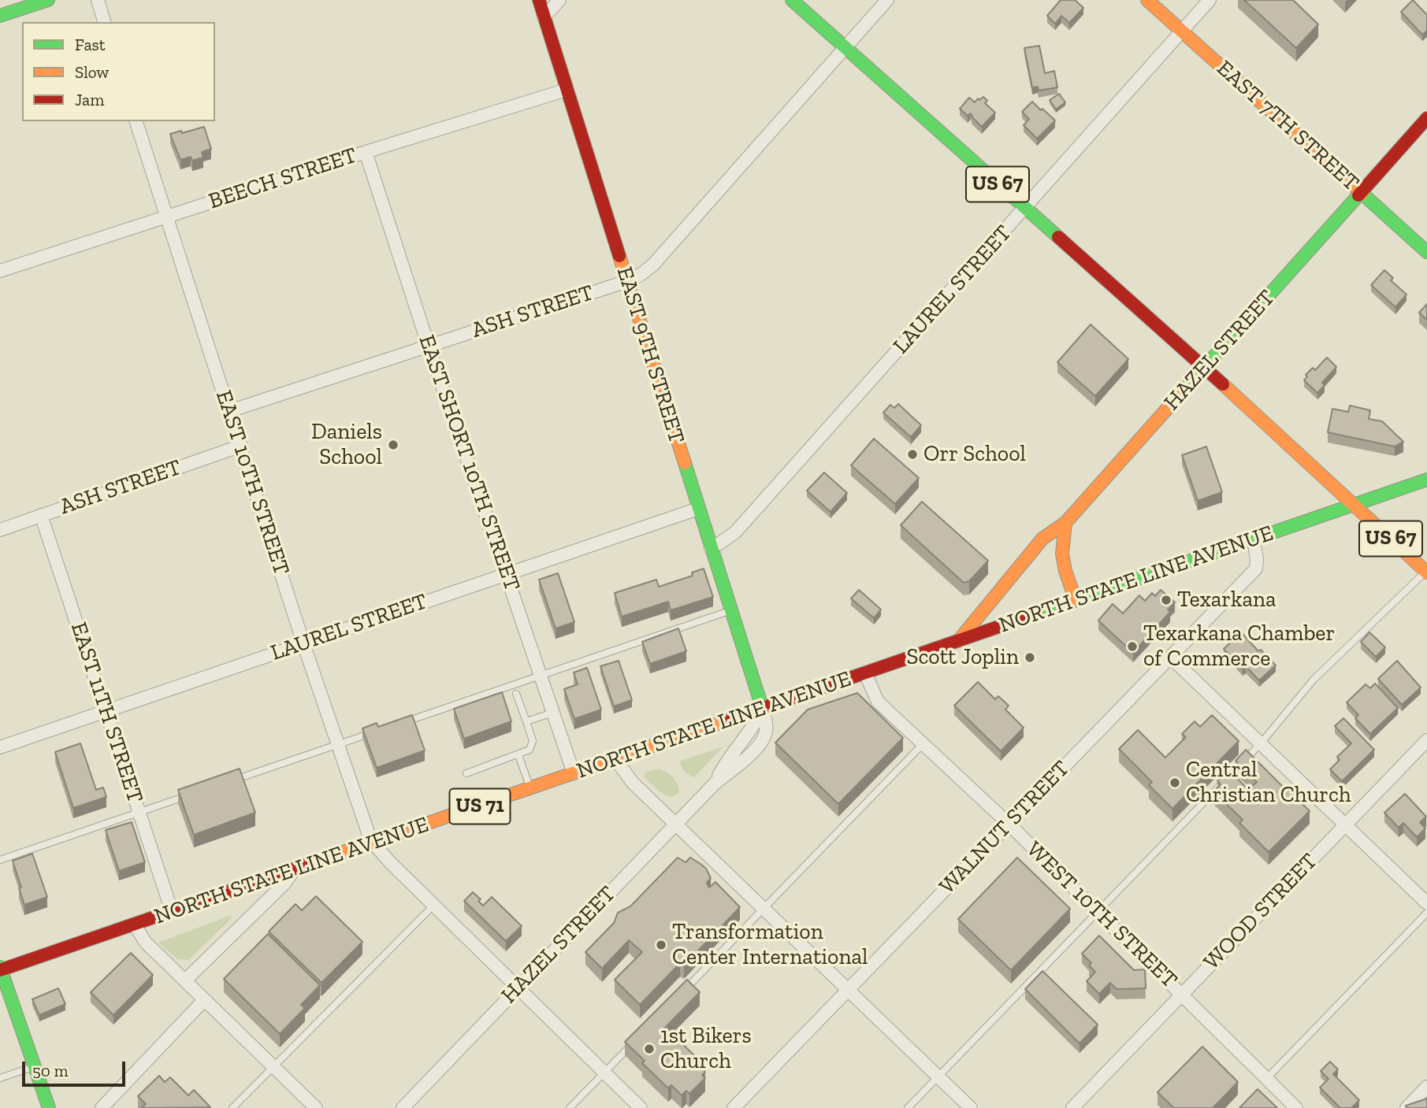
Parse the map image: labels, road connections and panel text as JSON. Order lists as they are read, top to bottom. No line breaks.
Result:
{"streets":{"main road":["EAST 7TH STREET","US 67","HAZEL STREET","EAST 9TH STREET","NORTH STATE LINE AVENUE","US 71"],"street":["BEECH STREET","LAUREL STREET","ASH STREET","EAST SHORT 10TH STREET","EAST 10TH STREET","EAST 11TH STREET","WALNUT STREET","WOOD STREET","WEST 10TH STREET"]},"crossings":[["EAST 7TH STREET","LAUREL STREET"],["EAST 7TH STREET","HAZEL STREET"],["BEECH STREET","EAST 9TH STREET"],["BEECH STREET","EAST SHORT 10TH STREET"],["BEECH STREET","EAST 10TH STREET"],["US 67","LAUREL STREET"],["US 67","ASH STREET"],["US 67","HAZEL STREET"],["US 67","NORTH STATE LINE AVENUE"],["LAUREL STREET","EAST 9TH STREET"],["LAUREL STREET","EAST SHORT 10TH STREET"],["LAUREL STREET","EAST 10TH STREET"],["LAUREL STREET","EAST 11TH STREET"],["ASH STREET","EAST 9TH STREET"],["ASH STREET","EAST SHORT 10TH STREET"],["ASH STREET","EAST 10TH STREET"],["ASH STREET","EAST 11TH STREET"],["HAZEL STREET","EAST 9TH STREET"],["HAZEL STREET","EAST 10TH STREET"],["HAZEL STREET","NORTH STATE LINE AVENUE"],["EAST 9TH STREET","NORTH STATE LINE AVENUE"],["EAST SHORT 10TH STREET","NORTH STATE LINE AVENUE"],["EAST 10TH STREET","NORTH STATE LINE AVENUE"],["NORTH STATE LINE AVENUE","EAST 11TH STREET"],["NORTH STATE LINE AVENUE","WALNUT STREET"],["NORTH STATE LINE AVENUE","WEST 10TH STREET"],["WALNUT STREET","WEST 10TH STREET"],["WOOD STREET","WEST 10TH STREET"]],"places":["Daniels School","Orr School","Texarkana","Texarkana Chamber of Commerce","Scott Joplin","Central Christian Church","Transformation Center International","1st Bikers Church"],"legend":["Fast","Slow","Jam"],"scale_bar":"50 m"}
